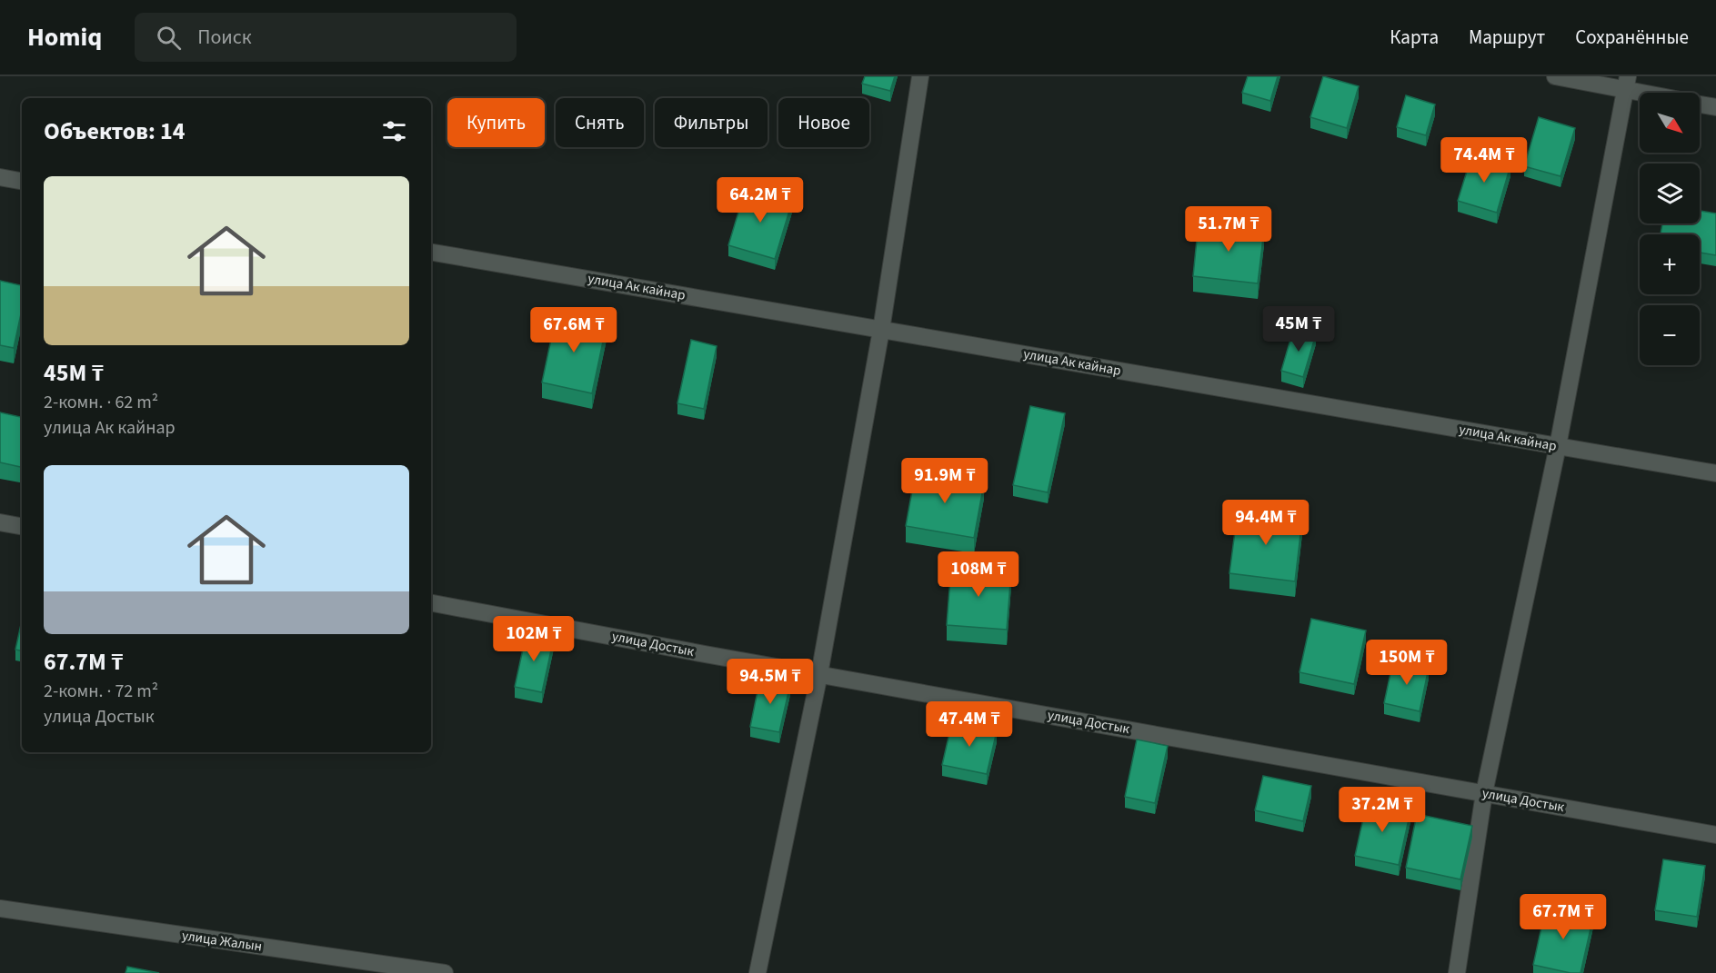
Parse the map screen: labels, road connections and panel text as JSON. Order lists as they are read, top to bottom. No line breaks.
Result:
{"streets":{"street":["улица Ак кайнар","улица Достык","улица Жалын"]},"north":"bottom right","page":{"header":"Homiq","search":"Поиск","nav":["Карта","Маршрут","Сохранённые"],"map_buttons":["+","−"],"chip":["Купить","Снять","Фильтры","Новое"],"heading":"Объектов: 14","price":["74.4M ₸","64.2M ₸","51.7M ₸","45M ₸","67.6M ₸","91.9M ₸","94.4M ₸","108M ₸","102M ₸","150M ₸","94.5M ₸","47.4M ₸","37.2M ₸","67.7M ₸"],"list":[{"name":"45M ₸","note":"2-комн. · 62 m² · улица Ак кайнар"},{"name":"67.7M ₸","note":"2-комн. · 72 m² · улица Достык"}]}}
